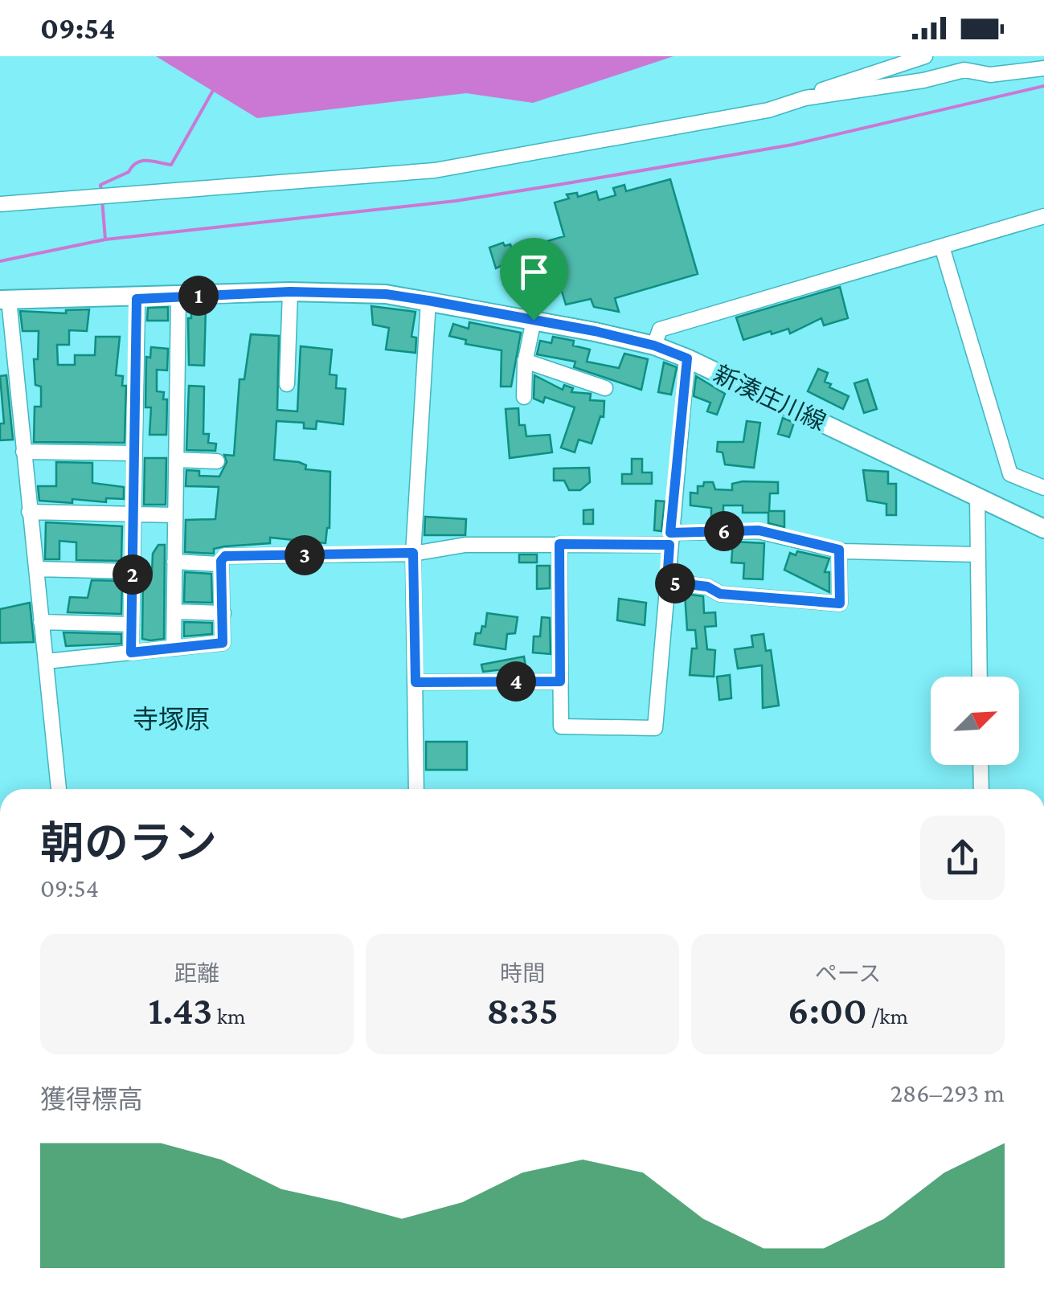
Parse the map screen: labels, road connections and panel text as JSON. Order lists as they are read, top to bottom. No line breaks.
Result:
{"streets":{"main road":["新湊庄川線"]},"districts":["寺塚原"],"north":"top right","page":{"status":"09:54","pins":["1","6","3","2","5","4"],"heading":["朝のラン","09:54"],"stats":[["距離","1.43 km"],["時間","8:35"],["ペース","6:00 /km"]],"chart":["獲得標高","286–293 m"]}}
